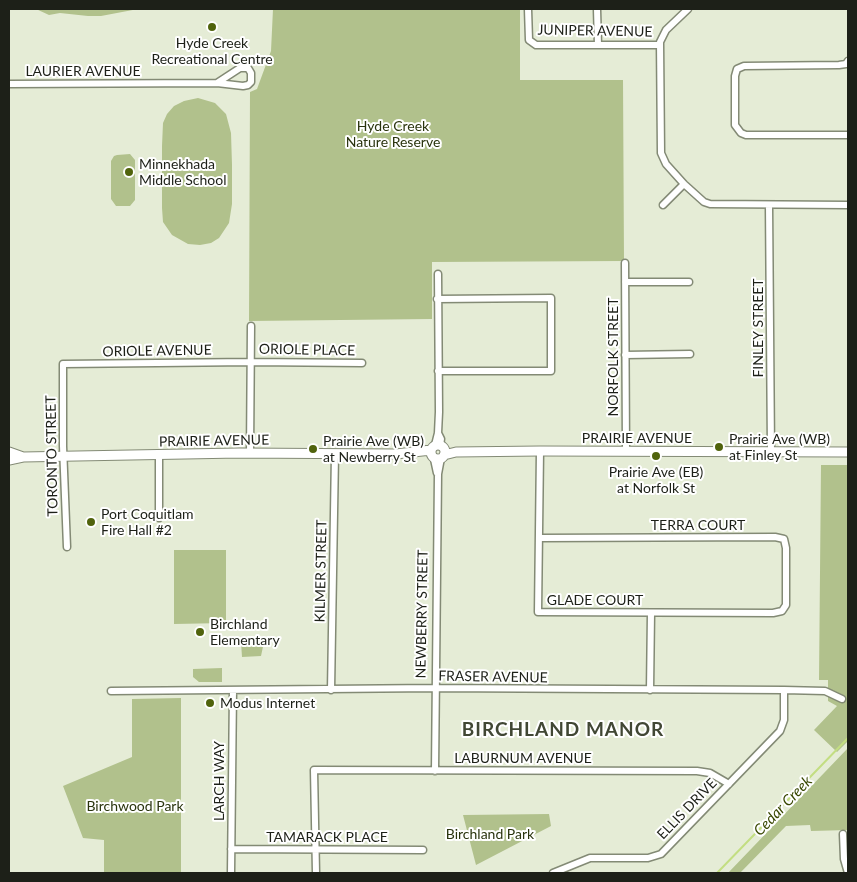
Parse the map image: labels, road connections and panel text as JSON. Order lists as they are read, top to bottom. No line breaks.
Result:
{"streets":{"main road":["PRAIRIE AVENUE"],"street":["JUNIPER AVENUE","LAURIER AVENUE","FINLEY STREET","ORIOLE PLACE","ORIOLE AVENUE","NORFOLK STREET","TORONTO STREET","TERRA COURT","KILMER STREET","GLADE COURT","NEWBERRY STREET","FRASER AVENUE","LABURNUM AVENUE","LARCH WAY","ELLIS DRIVE","TAMARACK PLACE"]},"crossings":[["FINLEY STREET","PRAIRIE AVENUE"],["ORIOLE PLACE","ORIOLE AVENUE"],["ORIOLE AVENUE","TORONTO STREET"],["NORFOLK STREET","PRAIRIE AVENUE"],["PRAIRIE AVENUE","TORONTO STREET"],["PRAIRIE AVENUE","KILMER STREET"],["PRAIRIE AVENUE","GLADE COURT"],["PRAIRIE AVENUE","NEWBERRY STREET"],["TERRA COURT","GLADE COURT"],["KILMER STREET","FRASER AVENUE"],["NEWBERRY STREET","FRASER AVENUE"],["NEWBERRY STREET","LABURNUM AVENUE"],["FRASER AVENUE","LARCH WAY"],["FRASER AVENUE","ELLIS DRIVE"],["LABURNUM AVENUE","ELLIS DRIVE"],["LABURNUM AVENUE","TAMARACK PLACE"],["LARCH WAY","TAMARACK PLACE"]],"districts":["BIRCHLAND MANOR"],"water":["Cedar Creek"],"parks":["Hyde Creek Nature Reserve","Birchwood Park","Birchland Park"],"places":["Hyde Creek Recreational Centre","Minnekhada Middle School","Prairie Ave (WB) at Finley St","Prairie Ave (WB) at Newberry St","Prairie Ave (EB) at Norfolk St","Port Coquitlam Fire Hall #2","Birchland Elementary","Modus Internet"]}
